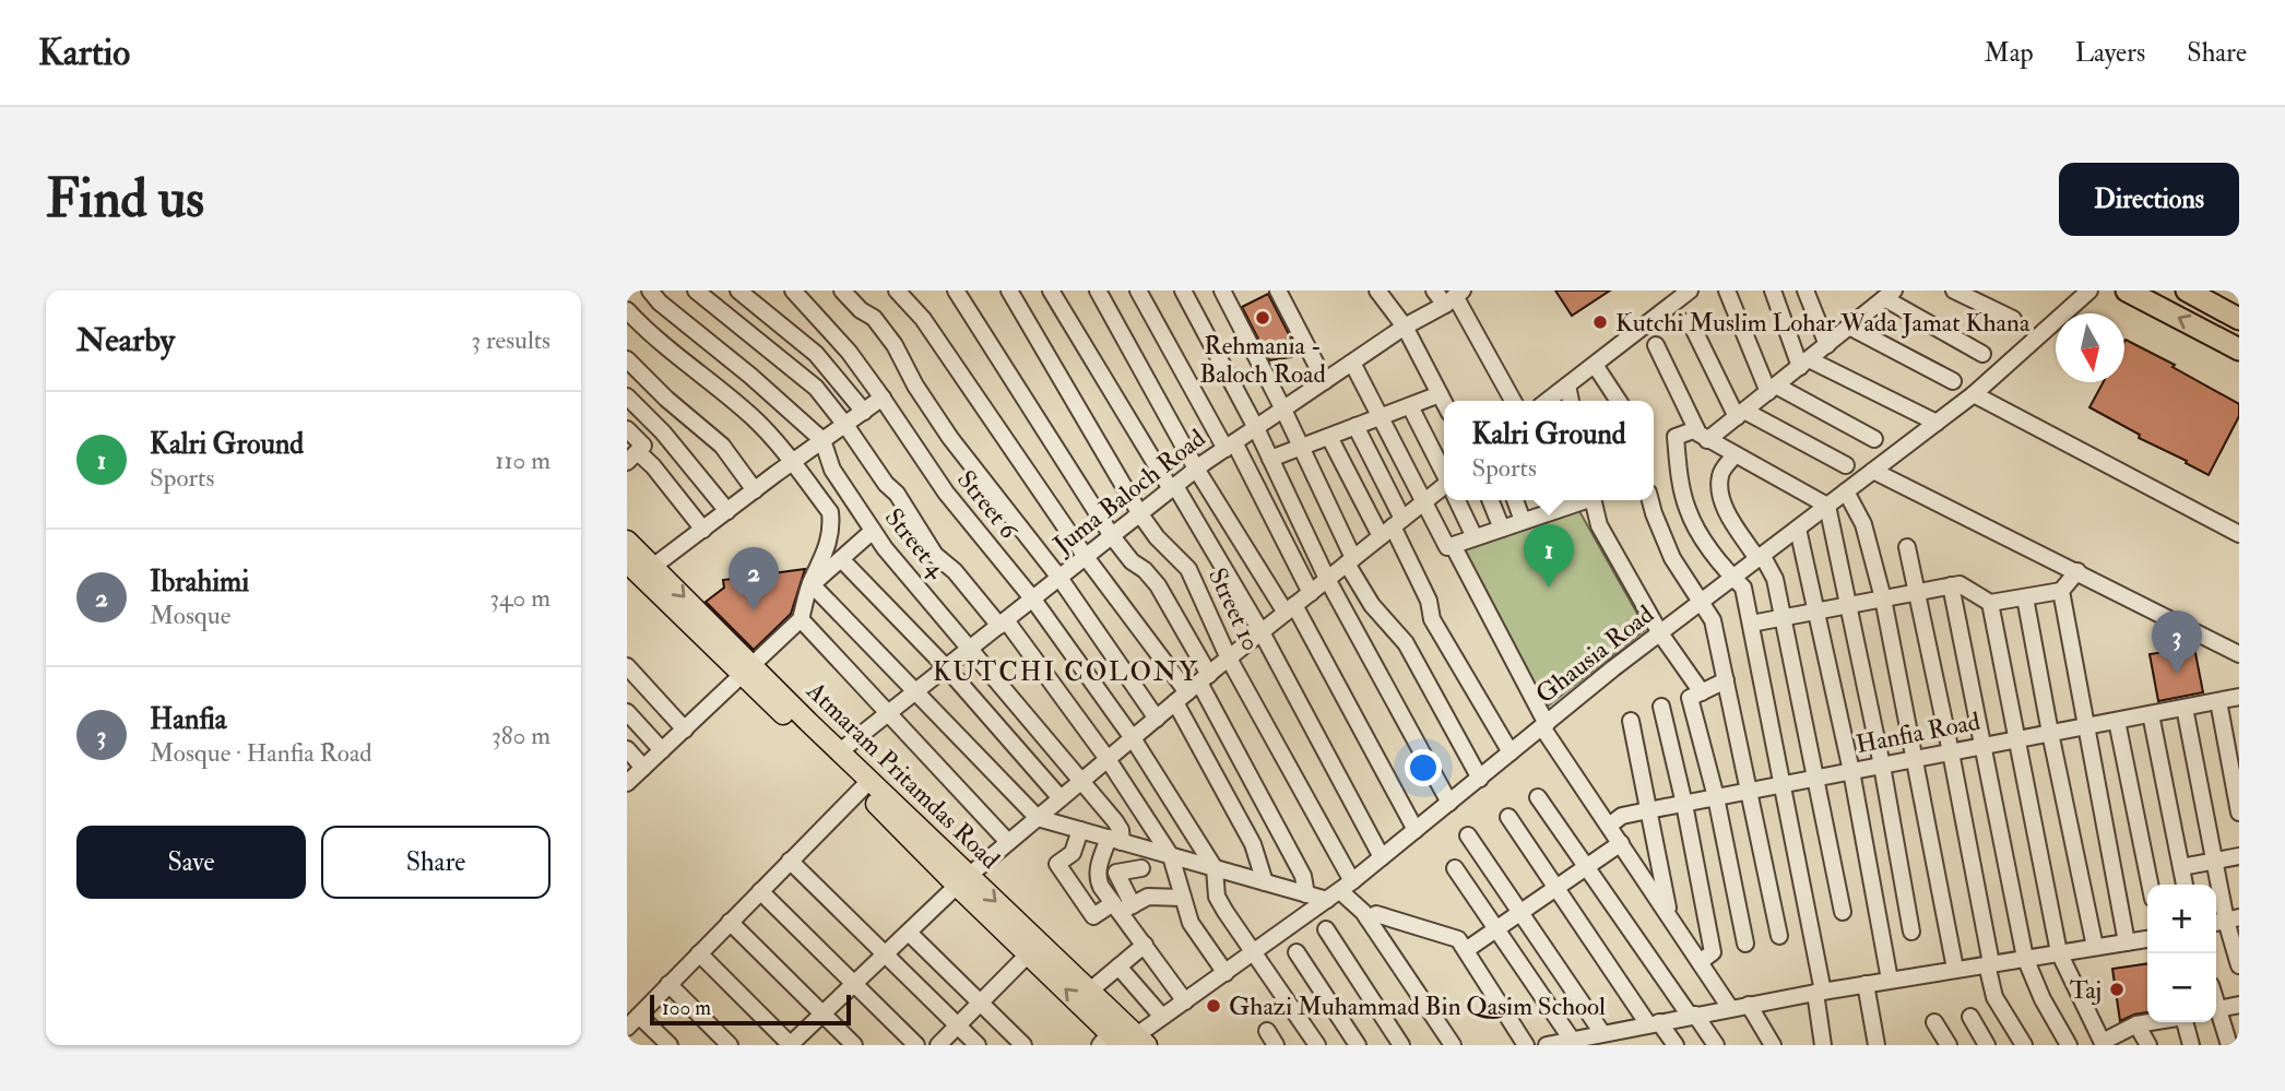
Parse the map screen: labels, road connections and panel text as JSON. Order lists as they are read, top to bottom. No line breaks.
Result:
{"streets":{"main road":["Atmaram Pritamdas Road"],"street":["Juma Baloch Road","Street 6","Street 4","Street 10","Ghausia Road","Hanfia Road"]},"crossings":[["Juma Baloch Road","Street 6"],["Juma Baloch Road","Street 4"],["Juma Baloch Road","Street 10"],["Juma Baloch Road","Atmaram Pritamdas Road"],["Street 10","Ghausia Road"],["Ghausia Road","Atmaram Pritamdas Road"]],"districts":["KUTCHI COLONY"],"places":["Rehmania - Baloch Road","Kutchi Muslim Lohar Wada Jamat Khana","Taj","Ghazi Muhammad Bin Qasim School"],"scale_bar":"100 m","north":"bottom","page":{"header":"Kartio","nav":["Map","Layers","Share"],"buttons":["Directions",["Save","Share"]],"title":"Find us","heading":["Nearby","3 results"],"list":[{"mark":"1","name":"Kalri Ground","note":"Sports","value":"110 m"},{"mark":"2","name":"Ibrahimi","note":"Mosque","value":"340 m"},{"mark":"3","name":"Hanfia","note":"Mosque · Hanfia Road","value":"380 m"}],"popup":["Kalri Ground","Sports"],"pins":["1","2","3"],"map_buttons":["+","−"],"scale":"100 m"}}
